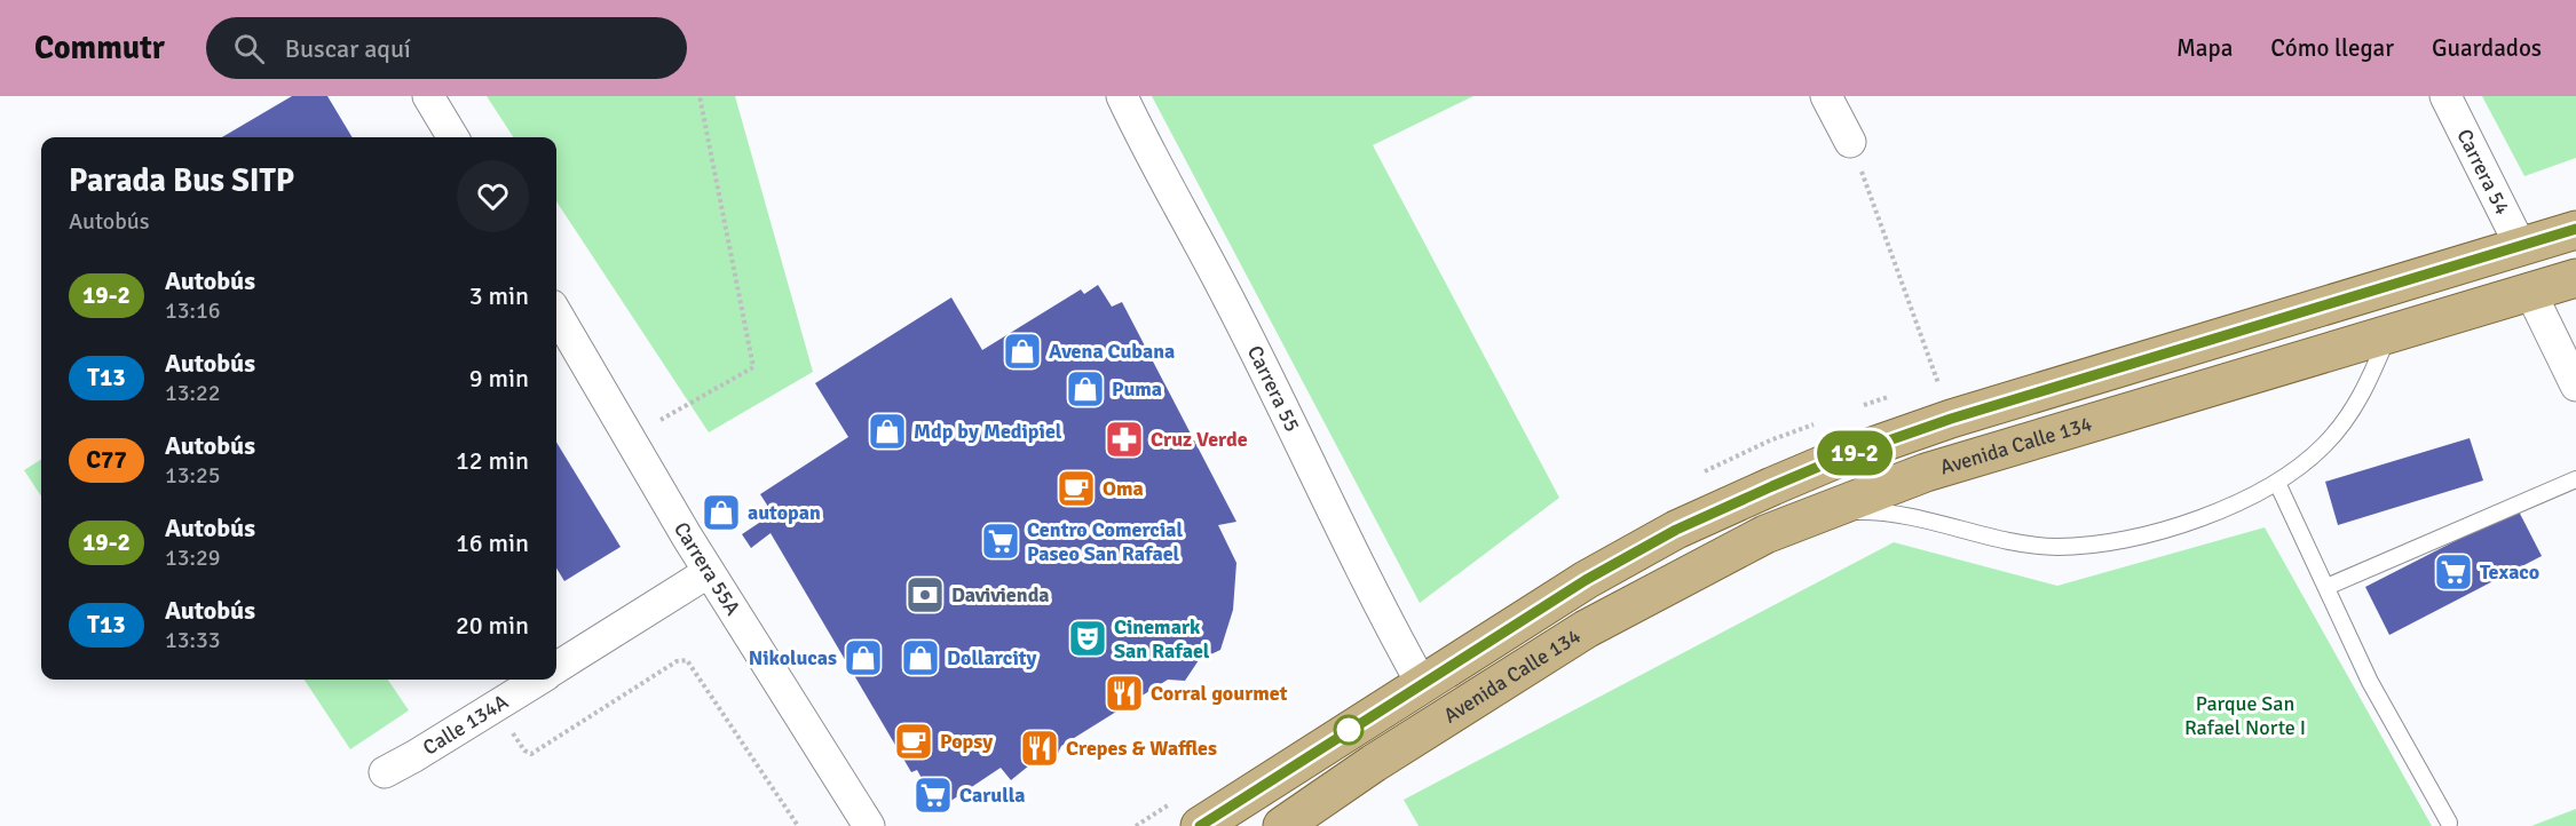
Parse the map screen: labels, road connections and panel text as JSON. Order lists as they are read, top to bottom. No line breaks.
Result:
{"streets":{"main road":["Avenida Calle 134"],"street":["Carrera 54","Carrera 55","Carrera 55A","Calle 134A"]},"crossings":[["Carrera 54","Avenida Calle 134"],["Carrera 55","Avenida Calle 134"]],"parks":["Parque San Rafael Norte I"],"places":{"shop":["Avena Cubana","Puma","Mdp by Medipiel","autopan","Nikolucas","Dollarcity"],"pharmacy":["Cruz Verde"],"cafe":["Oma","Popsy"],"supermarket":["Centro Comercial Paseo San Rafael","Texaco","Carulla"],"bank":["Davivienda"],"theatre":["Cinemark San Rafael"],"restaurant":["Corral gourmet","Crepes & Waffles"]},"lines":["bus line 19-2"],"page":{"header":"Commutr","search":"Buscar aquí","nav":["Mapa","Cómo llegar","Guardados"],"on_map":"19-2","heading":["Parada Bus SITP","Autobús"],"list":[{"mark":"19-2","name":"Autobús","note":"13:16","value":"3 min"},{"mark":"T13","name":"Autobús","note":"13:22","value":"9 min"},{"mark":"C77","name":"Autobús","note":"13:25","value":"12 min"},{"mark":"19-2","name":"Autobús","note":"13:29","value":"16 min"},{"mark":"T13","name":"Autobús","note":"13:33","value":"20 min"}]}}
